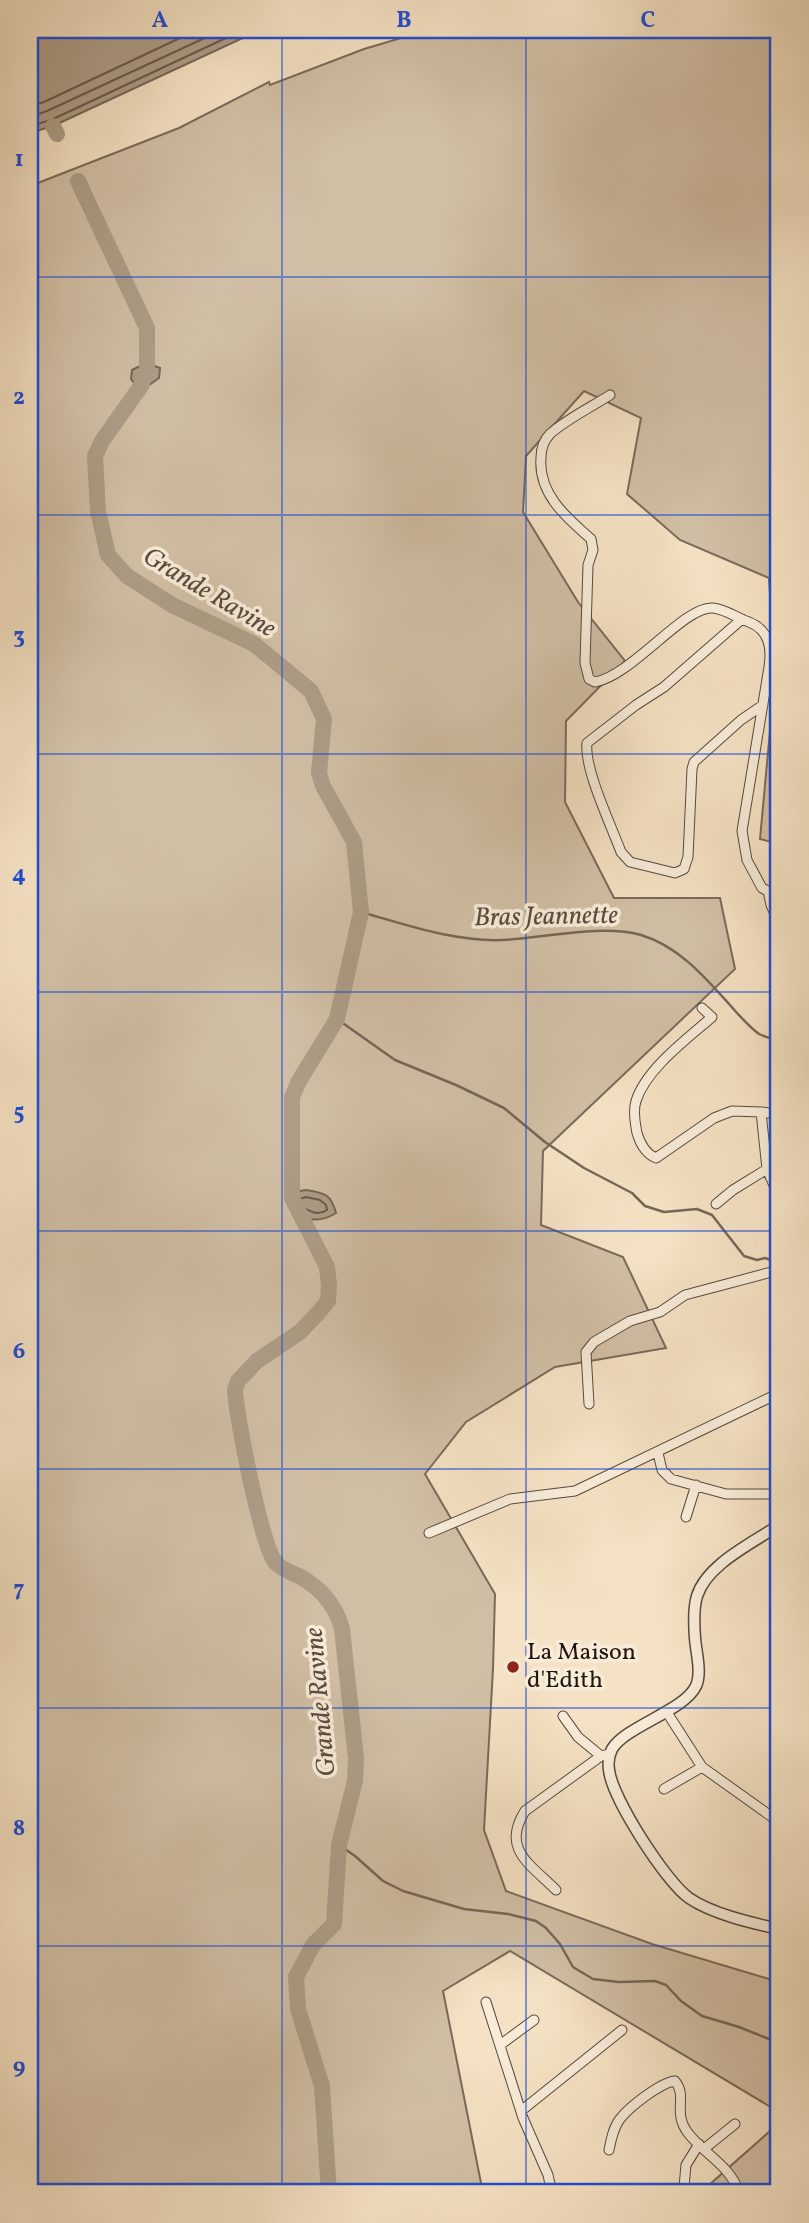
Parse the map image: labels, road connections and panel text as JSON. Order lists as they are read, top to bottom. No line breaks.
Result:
{"water":["Grande Ravine","Bras Jeannette"],"places":["La Maison d'Edith"],"grid":{"columns":["A","B","C"],"rows":["1","2","3","4","5","6","7","8","9"]}}
